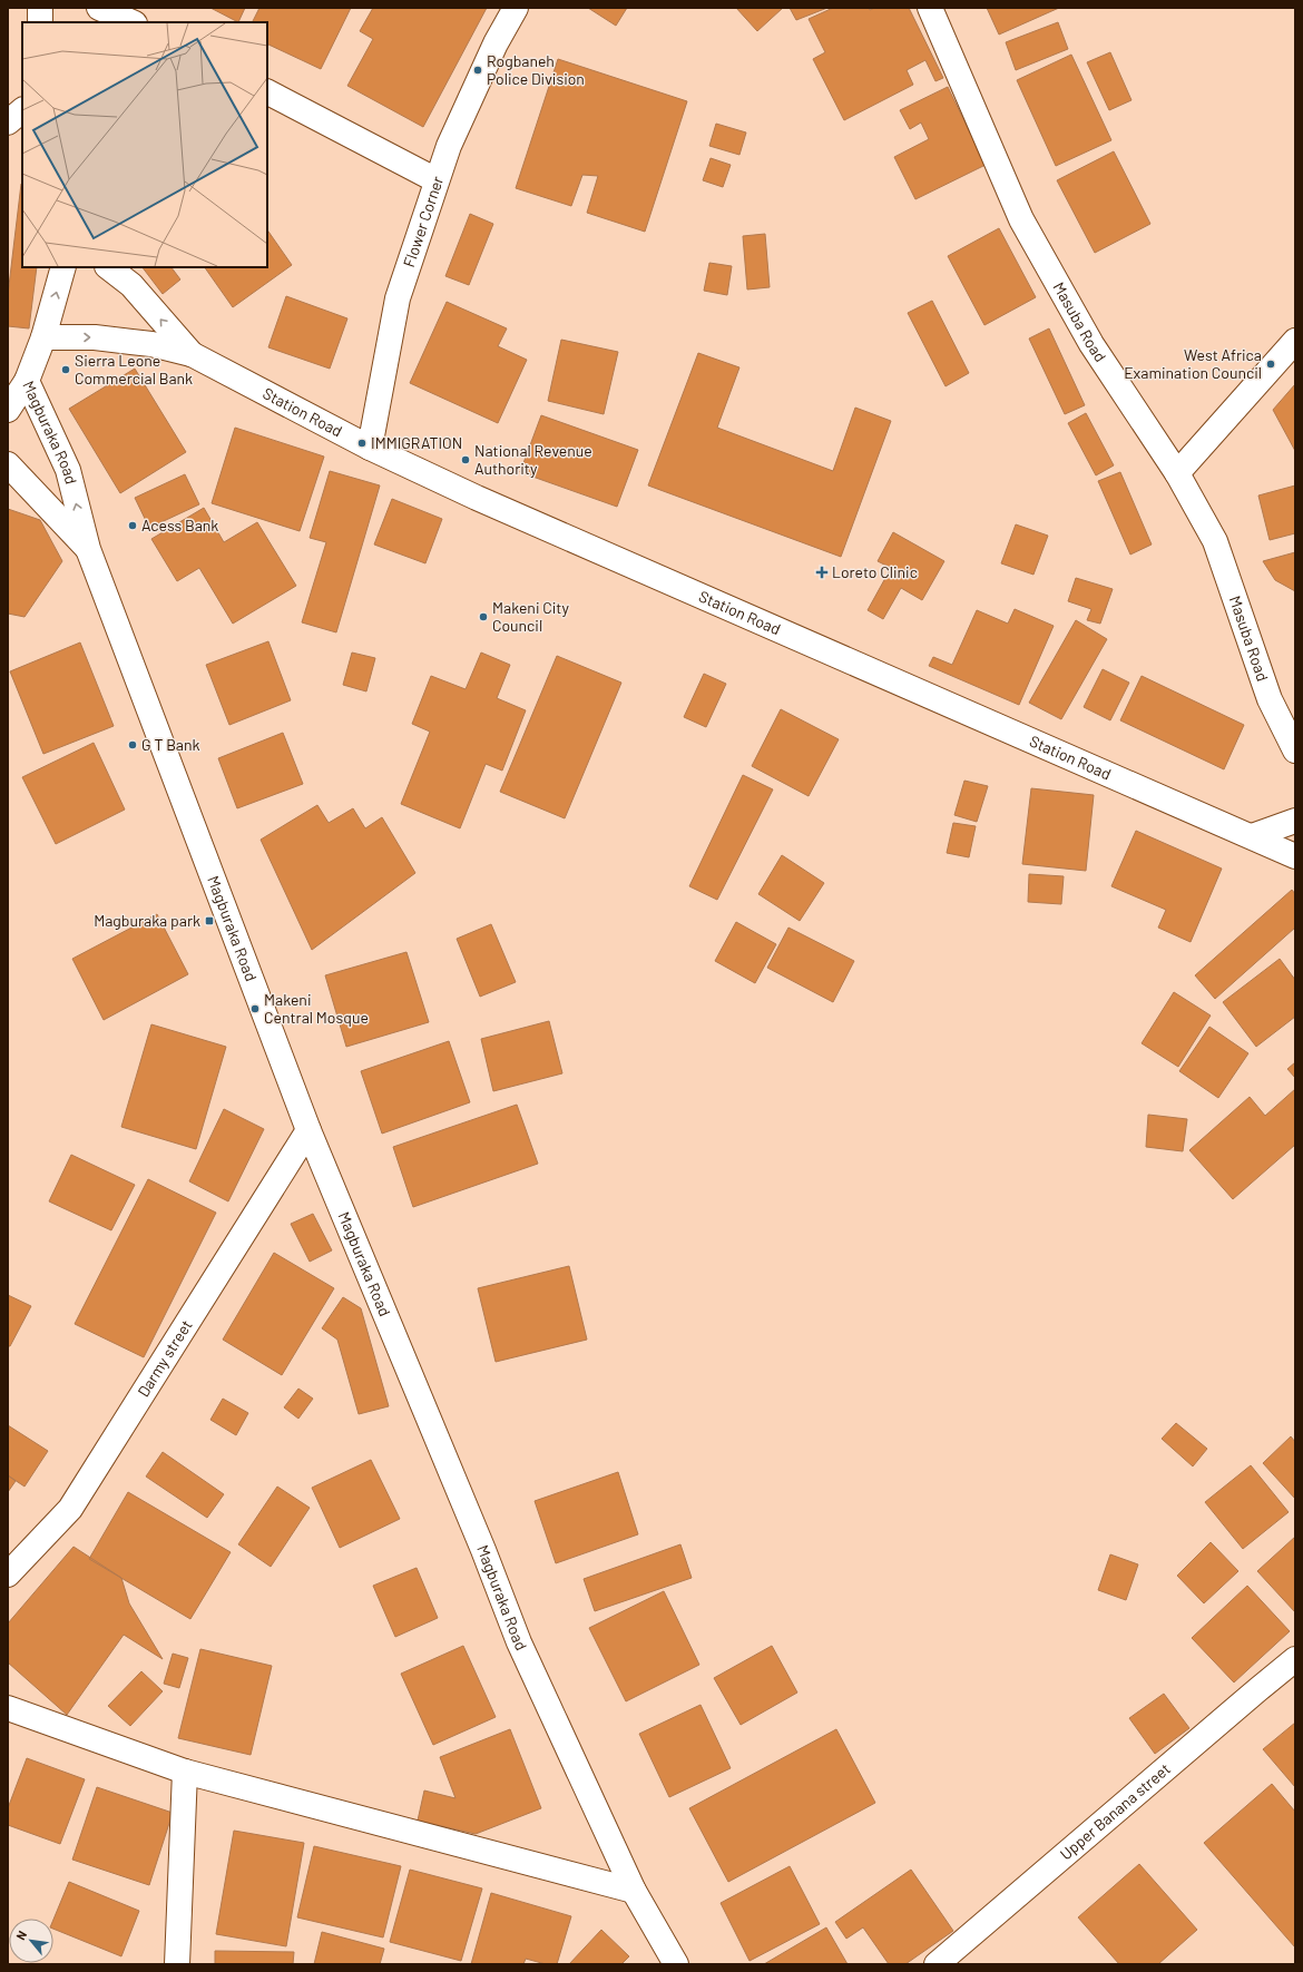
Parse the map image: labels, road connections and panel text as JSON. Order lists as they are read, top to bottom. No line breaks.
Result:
{"streets":{"street":["Flower Corner","Masuba Road","Station Road","Magburaka Road","Darmy street","Upper Banana street"]},"crossings":[["Flower Corner","Station Road"],["Station Road","Magburaka Road"],["Magburaka Road","Darmy street"]],"places":{"other":["Rogbaneh Police Division","West Africa Examination Council","Sierra Leone Commercial Bank","IMMIGRATION","National Revenue Authority","Acess Bank","Makeni City Council","G T Bank","Makeni Central Mosque"],"health":["Loreto Clinic"],"transit":["Magburaka park"]},"north":"top left"}
